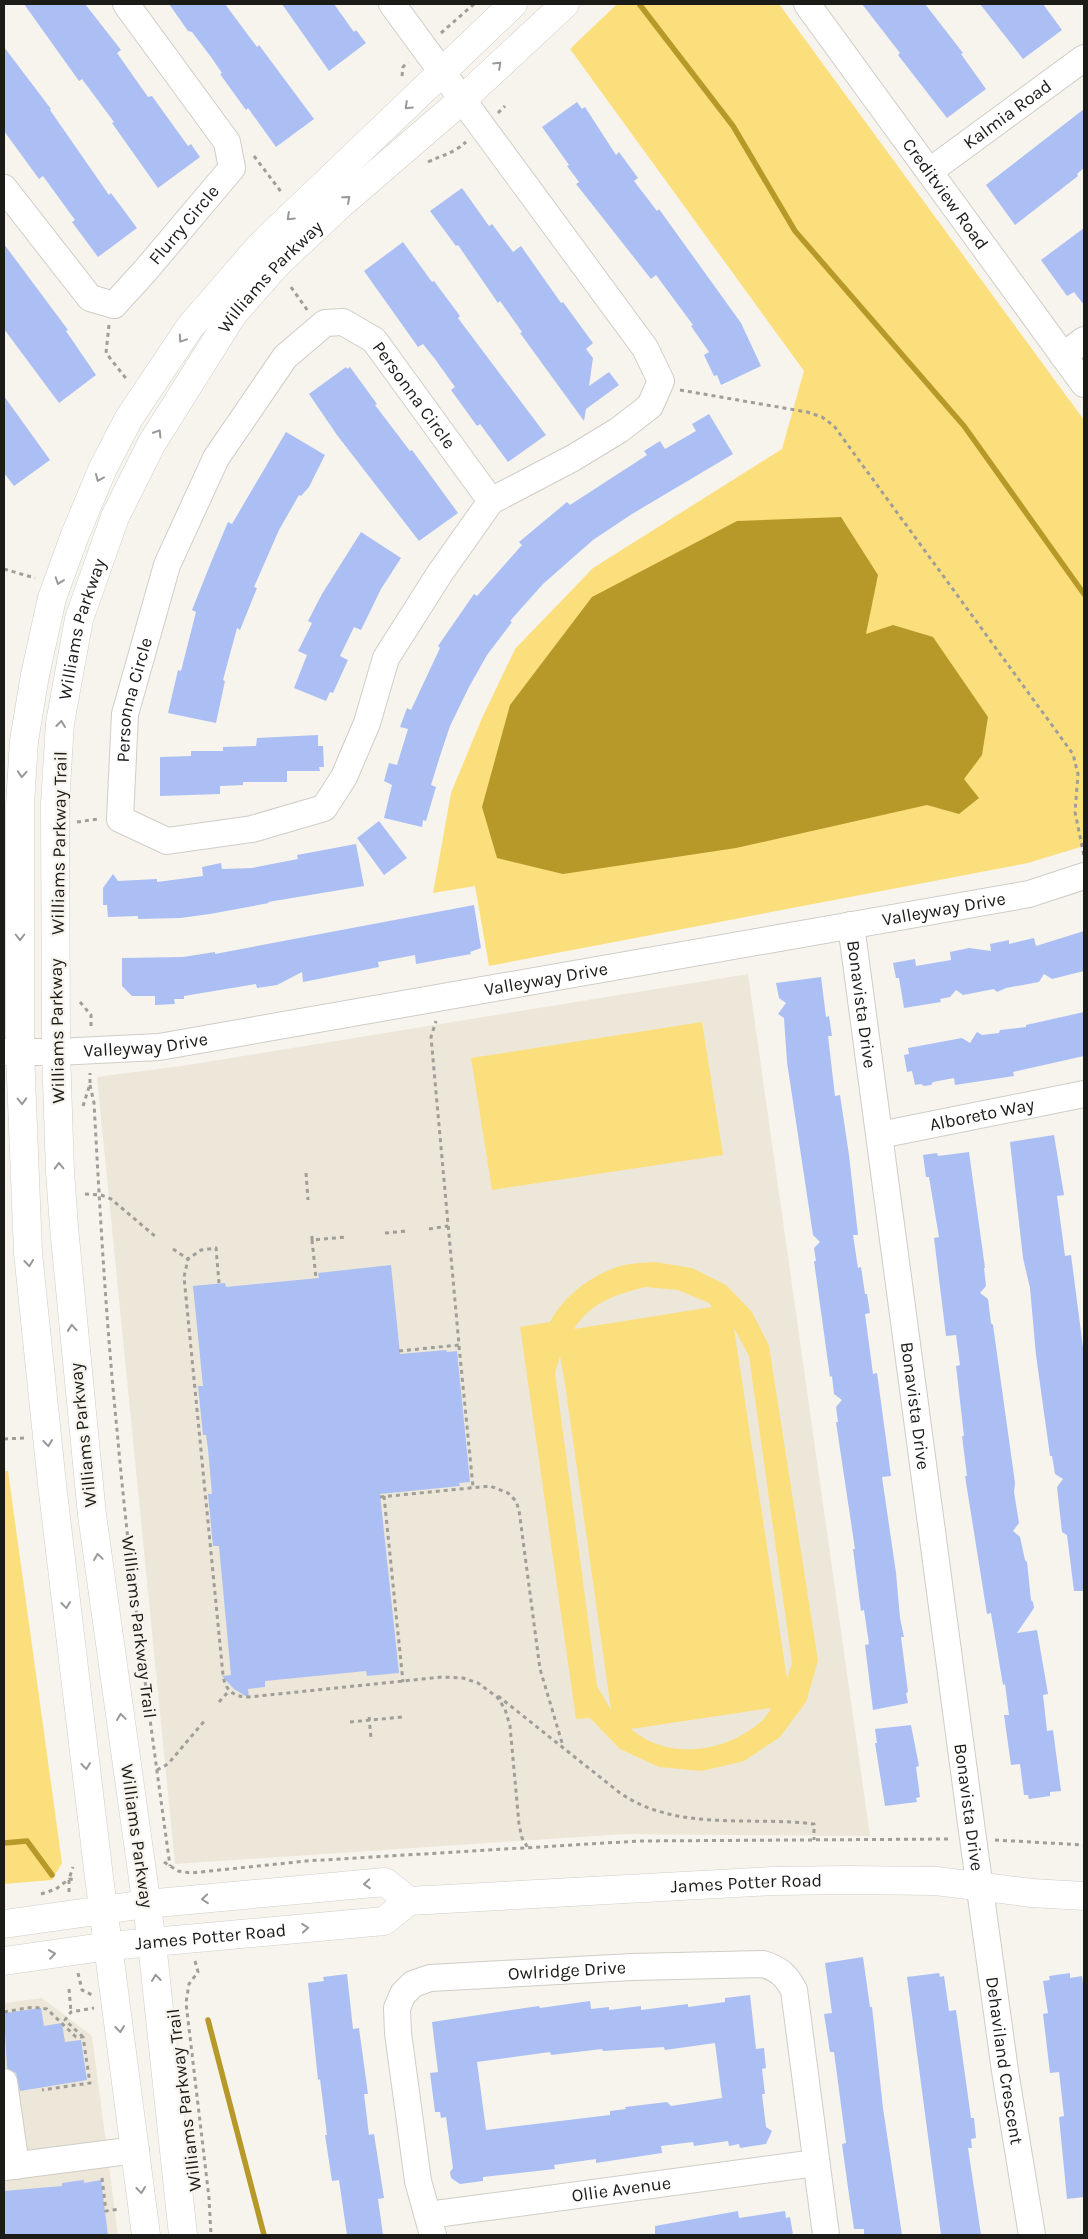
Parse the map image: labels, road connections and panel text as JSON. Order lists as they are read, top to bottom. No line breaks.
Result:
{"streets":{"main road":["Williams Parkway","James Potter Road"],"street":["Kalmia Road","Creditview Road","Flurry Circle","Personna Circle","Valleyway Drive","Bonavista Drive","Alboreto Way","Owlridge Drive","Dehaviland Crescent","Ollie Avenue"],"path":["Williams Parkway Trail"]},"crossings":[["Kalmia Road","Creditview Road"],["Williams Parkway","Valleyway Drive"],["Williams Parkway","James Potter Road"],["Valleyway Drive","Bonavista Drive"],["Bonavista Drive","Alboreto Way"],["Bonavista Drive","James Potter Road"],["Bonavista Drive","Dehaviland Crescent"],["James Potter Road","Dehaviland Crescent"],["Owlridge Drive","Ollie Avenue"]]}
